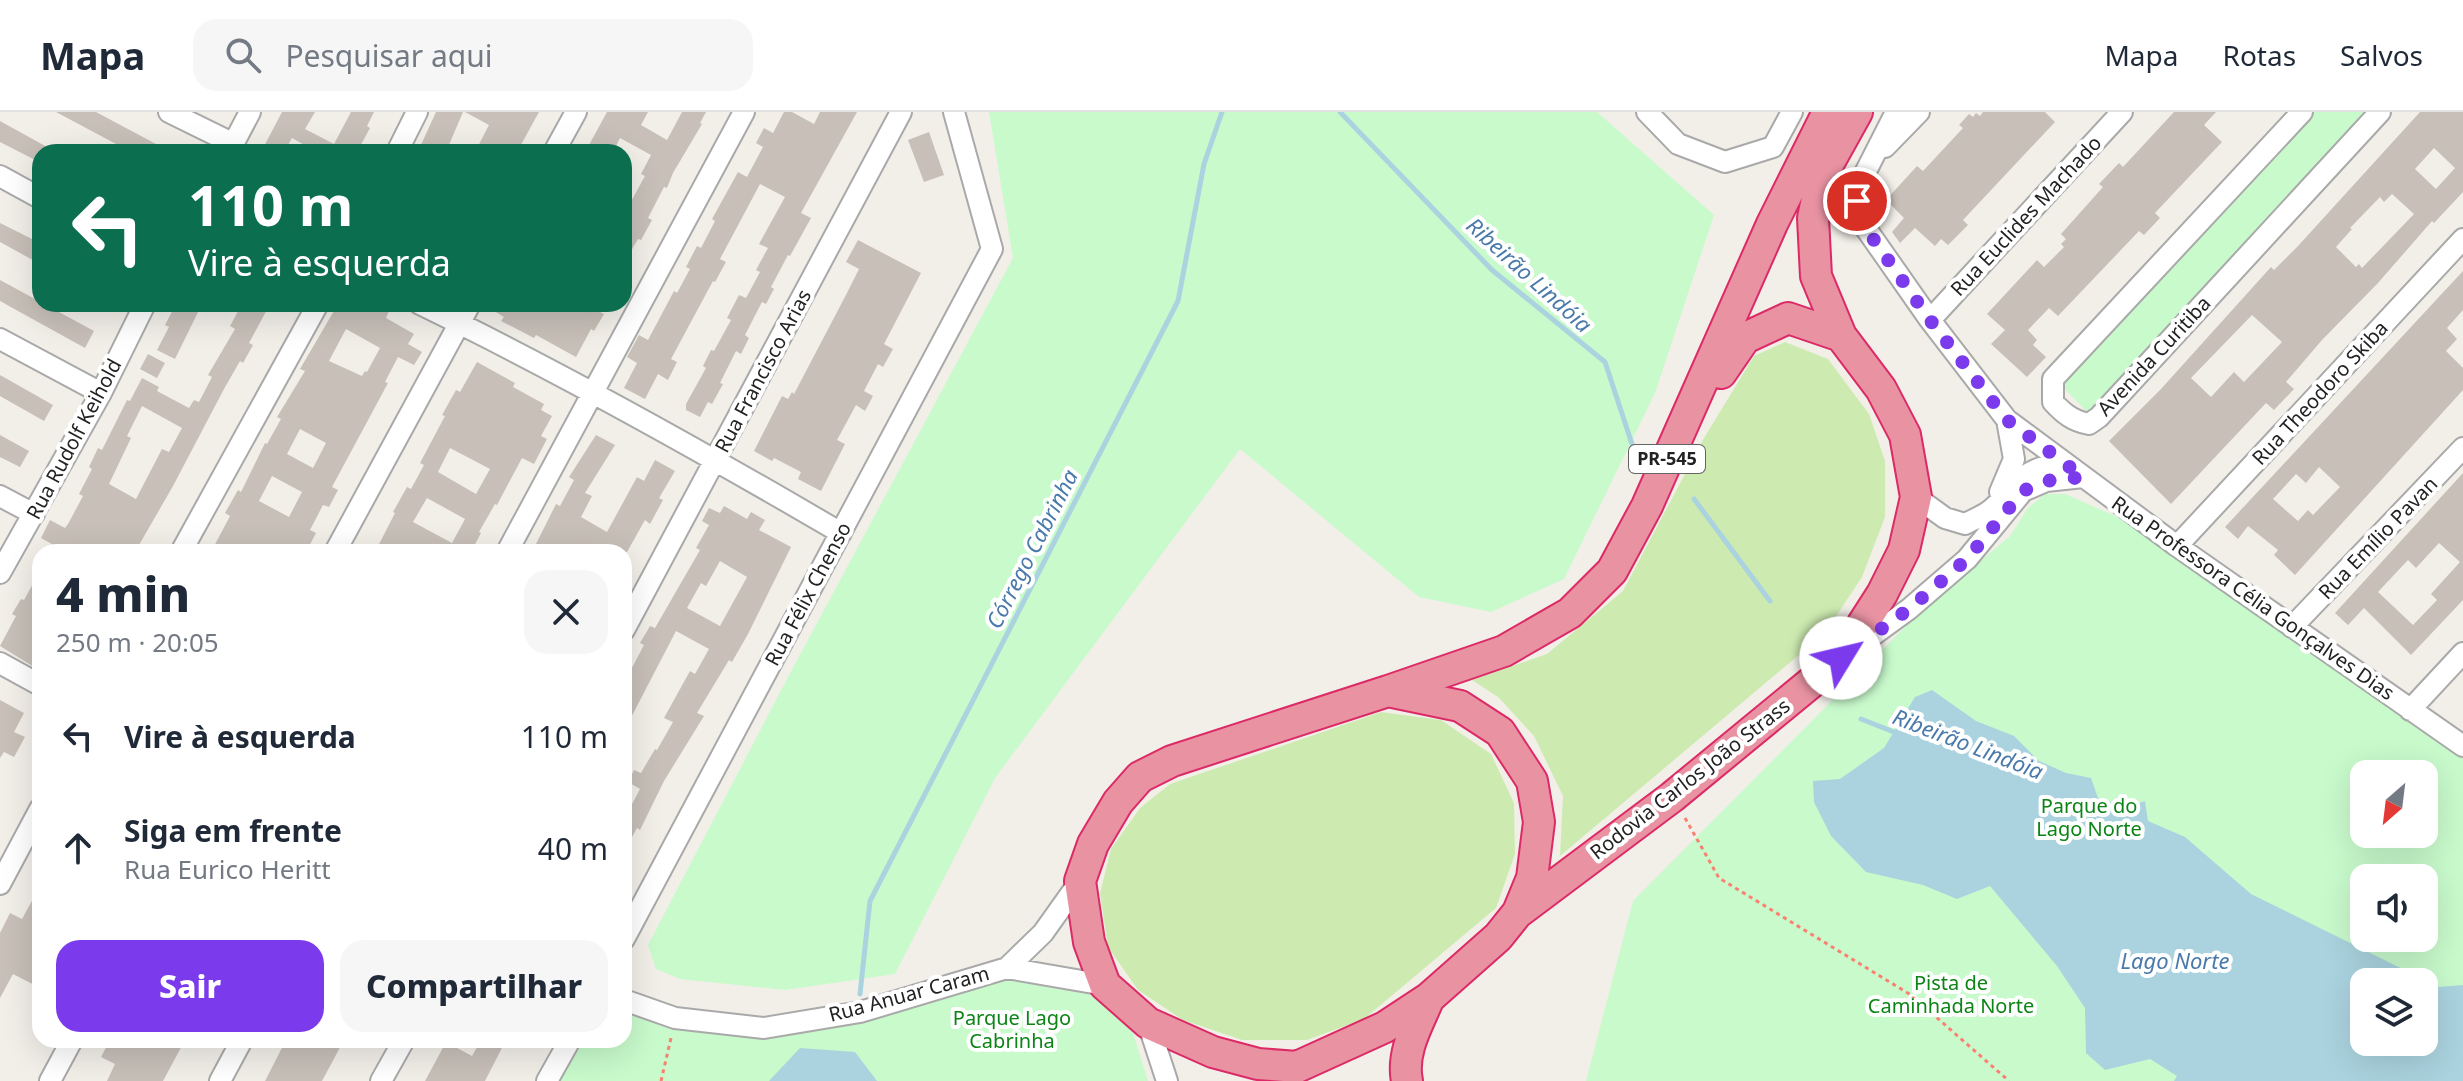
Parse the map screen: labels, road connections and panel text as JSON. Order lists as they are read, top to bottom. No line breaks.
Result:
{"streets":{"highway":["PR-545","Rodovia Carlos João Strass"],"street":["Rua Euclides Machado","Avenida Curitiba","Rua Francisco Arias","Rua Theodoro Skiba","Rua Rudolf Keihold","Rua Emílio Pavan","Rua Félix Chenso","Rua Professora Célia Gonçalves Dias","Rua Anuar Caram"]},"crossings":[["Rua Theodoro Skiba","Rua Professora Célia Gonçalves Dias"],["Rua Emílio Pavan","Rua Professora Célia Gonçalves Dias"]],"water":["Ribeirão Lindóia","Córrego Cabrinha","Lago Norte"],"parks":["Parque do Lago Norte","Pista de Caminhada Norte","Parque Lago Cabrinha"],"north":"bottom left","page":{"header":"Mapa","search":"Pesquisar aqui","nav":["Mapa","Rotas","Salvos"],"turn":["110 m","Vire à esquerda"],"heading":["4 min","250 m · 20:05"],"list":[{"name":"Vire à esquerda","value":"110 m"},{"name":"Siga em frente","note":"Rua Eurico Heritt","value":"40 m"}],"buttons":["Sair","Compartilhar"]}}
